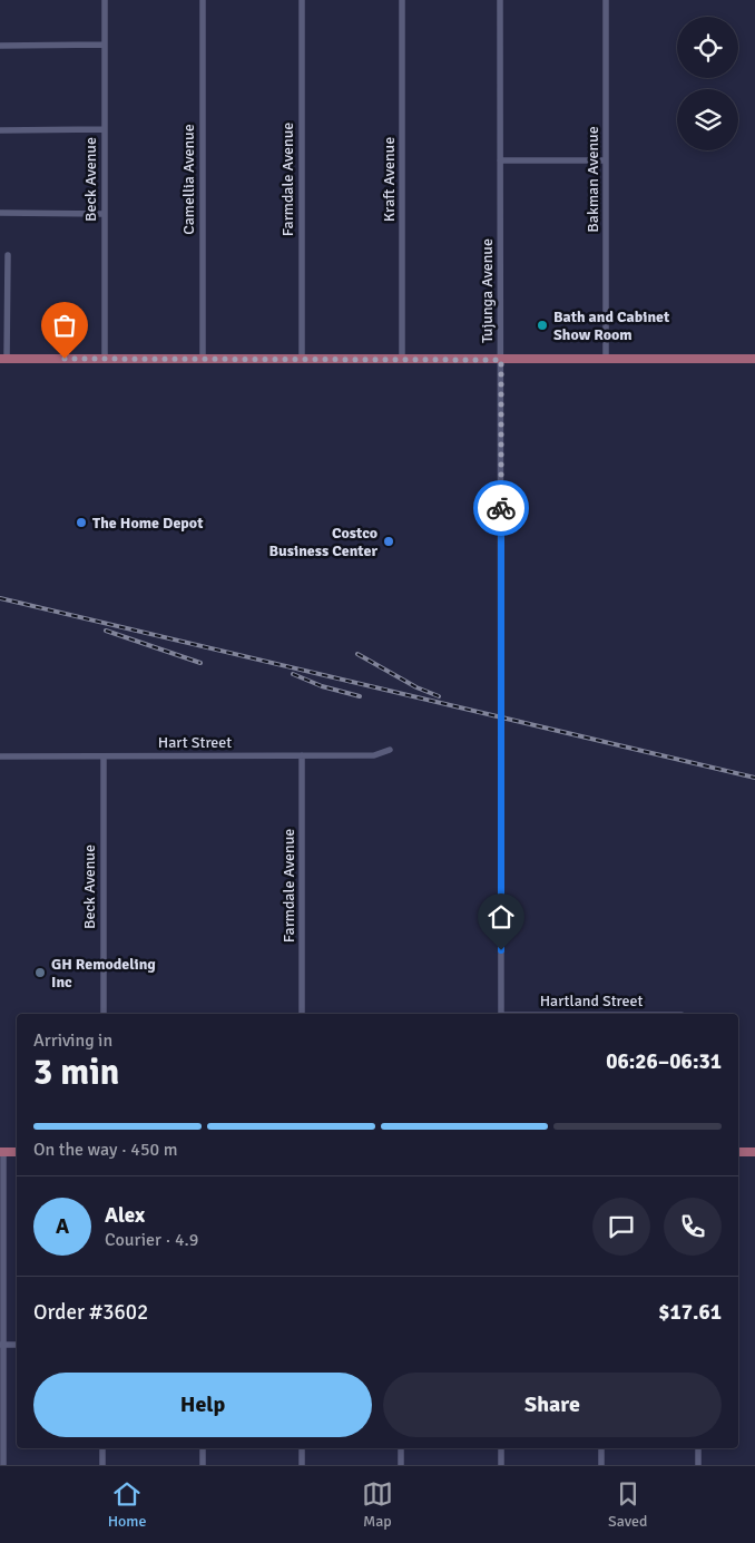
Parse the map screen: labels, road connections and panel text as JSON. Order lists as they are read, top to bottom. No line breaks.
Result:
{"streets":{"street":["Beck Avenue","Camellia Avenue","Farmdale Avenue","Kraft Avenue","Bakman Avenue","Tujunga Avenue","Hart Street"]},"crossings":[["Beck Avenue","Hart Street"],["Farmdale Avenue","Hart Street"]],"places":["Bath and Cabinet Show Room","The Home Depot","Costco Business Center","GH Remodeling Inc"],"page":{"heading":["3 min","Arriving in","06:26–06:31"],"panel":["Alex","Courier · 4.9","Order #3602","$17.61"],"bar":"On the way · 450 m","round":"A","buttons":["Help","Share"],"tabs":["Home","Map","Saved"]}}
